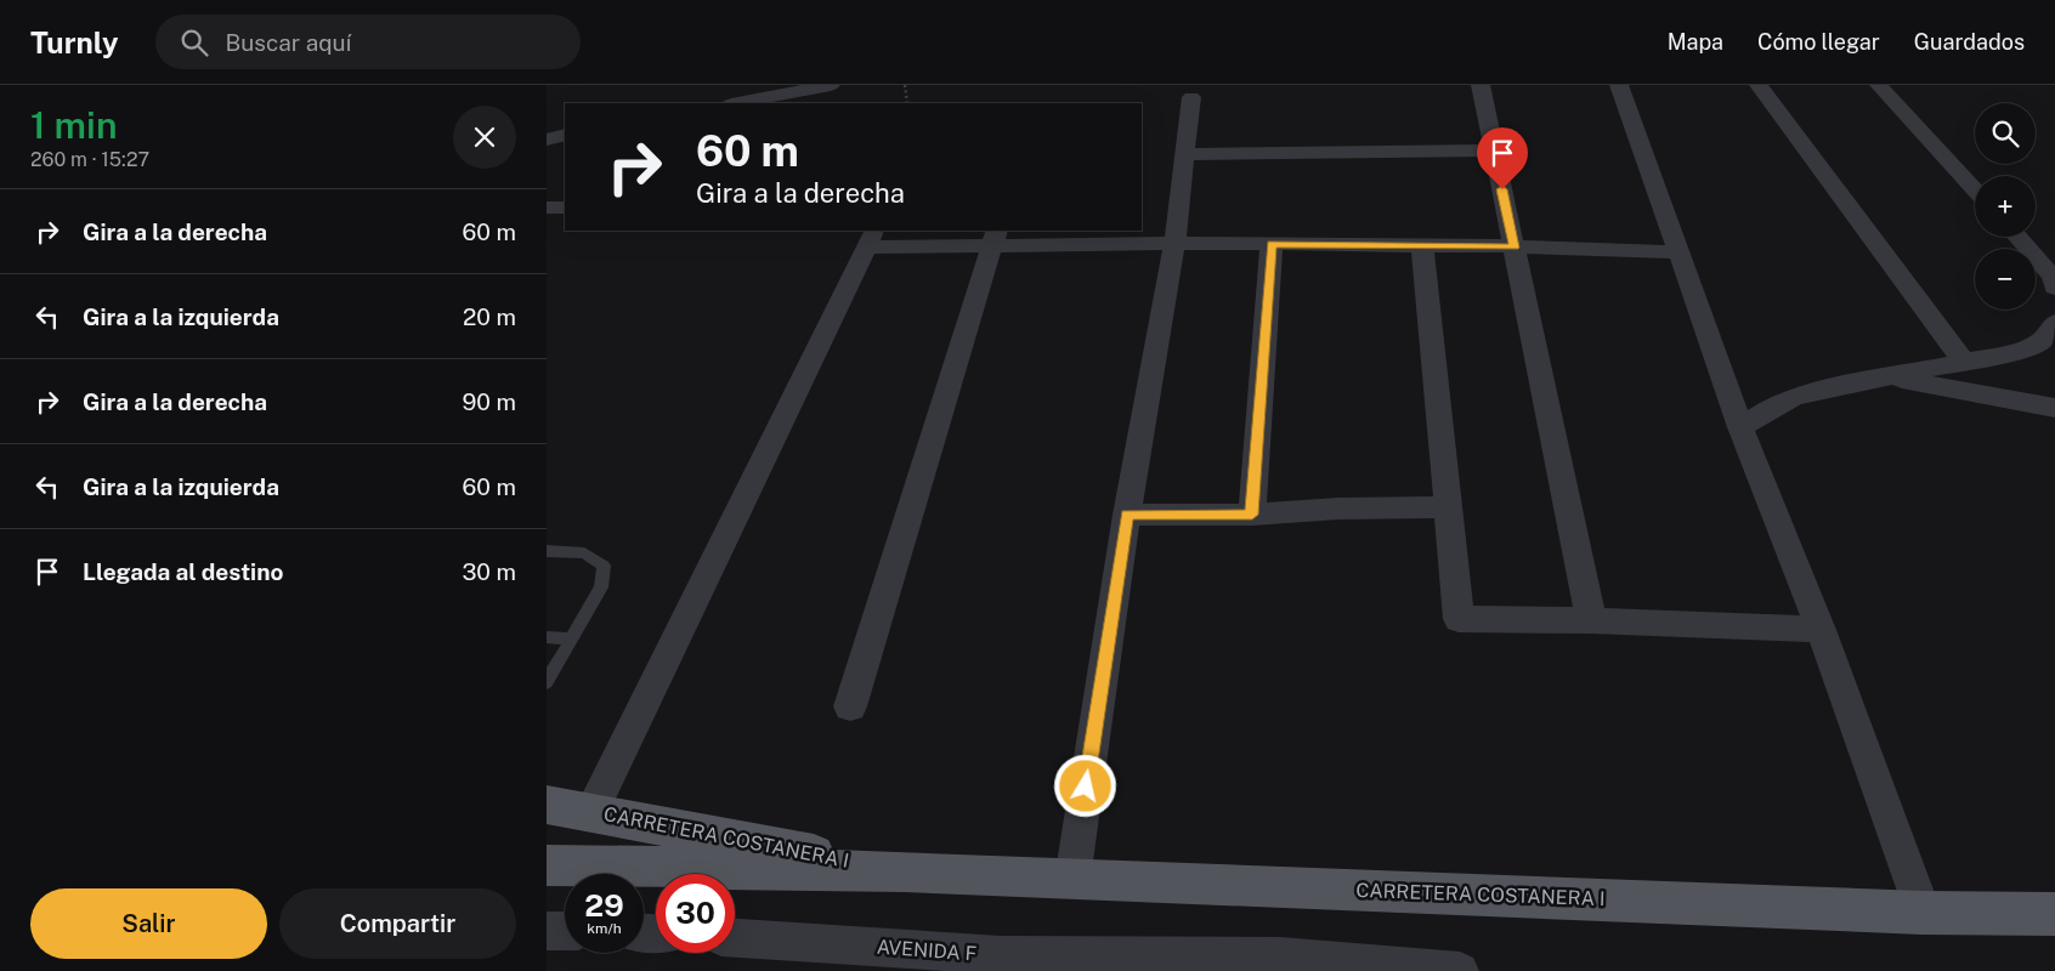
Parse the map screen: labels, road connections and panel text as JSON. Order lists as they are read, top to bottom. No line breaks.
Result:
{"streets":{"main road":["CARRETERA COSTANERA I"],"street":["AVENIDA F"]},"page":{"header":"Turnly","search":"Buscar aquí","nav":["Mapa","Cómo llegar","Guardados"],"heading":["1 min","260 m · 15:27"],"map_buttons":["+","−"],"turn":["60 m","Gira a la derecha"],"list":[{"name":"Gira a la derecha","value":"60 m"},{"name":"Gira a la izquierda","value":"20 m"},{"name":"Gira a la derecha","value":"90 m"},{"name":"Gira a la izquierda","value":"60 m"},{"name":"Llegada al destino","value":"30 m"}],"speed":"29 km/h","limit":"30","buttons":["Salir","Compartir"]}}
